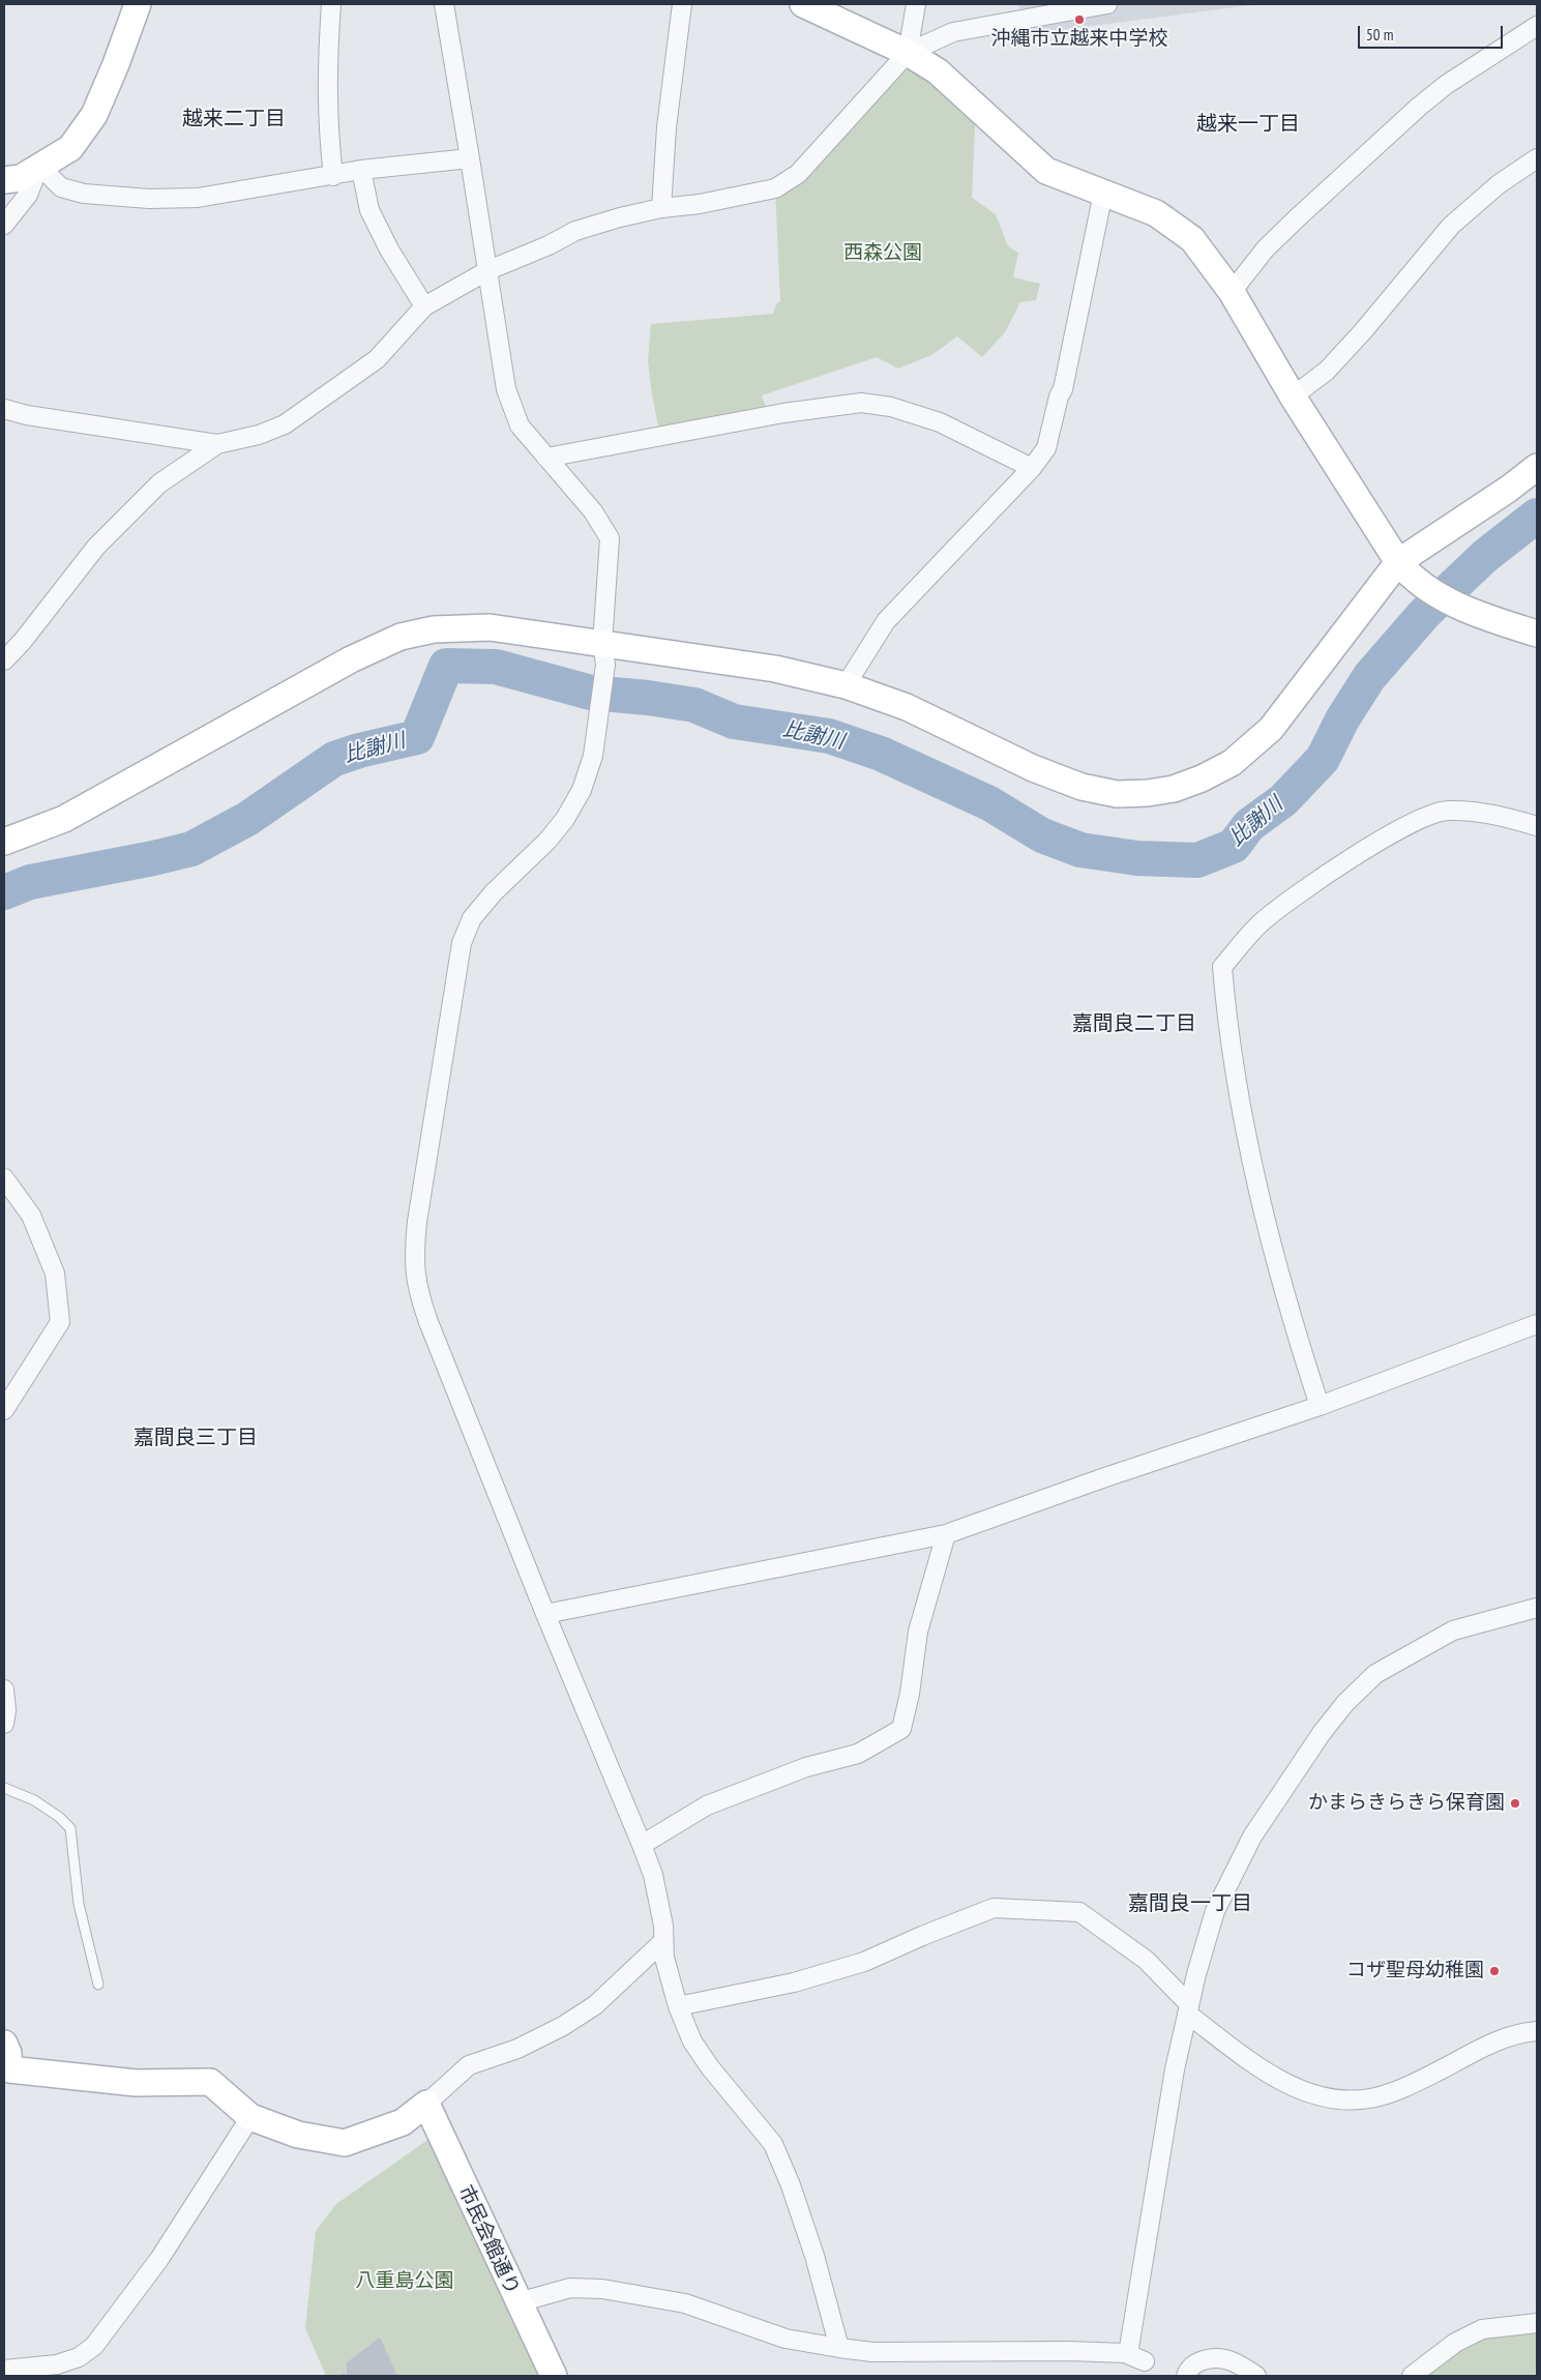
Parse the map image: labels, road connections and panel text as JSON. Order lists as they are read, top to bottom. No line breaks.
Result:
{"streets":{"street":["市民会館通り"]},"districts":["越来二丁目","越来一丁目","嘉間良二丁目","嘉間良三丁目","嘉間良一丁目"],"water":["比謝川"],"parks":["西森公園","八重島公園"],"places":["沖縄市立越来中学校","かまらきらきら保育園","コザ聖母幼稚園"],"scale_bar":"50 m"}
